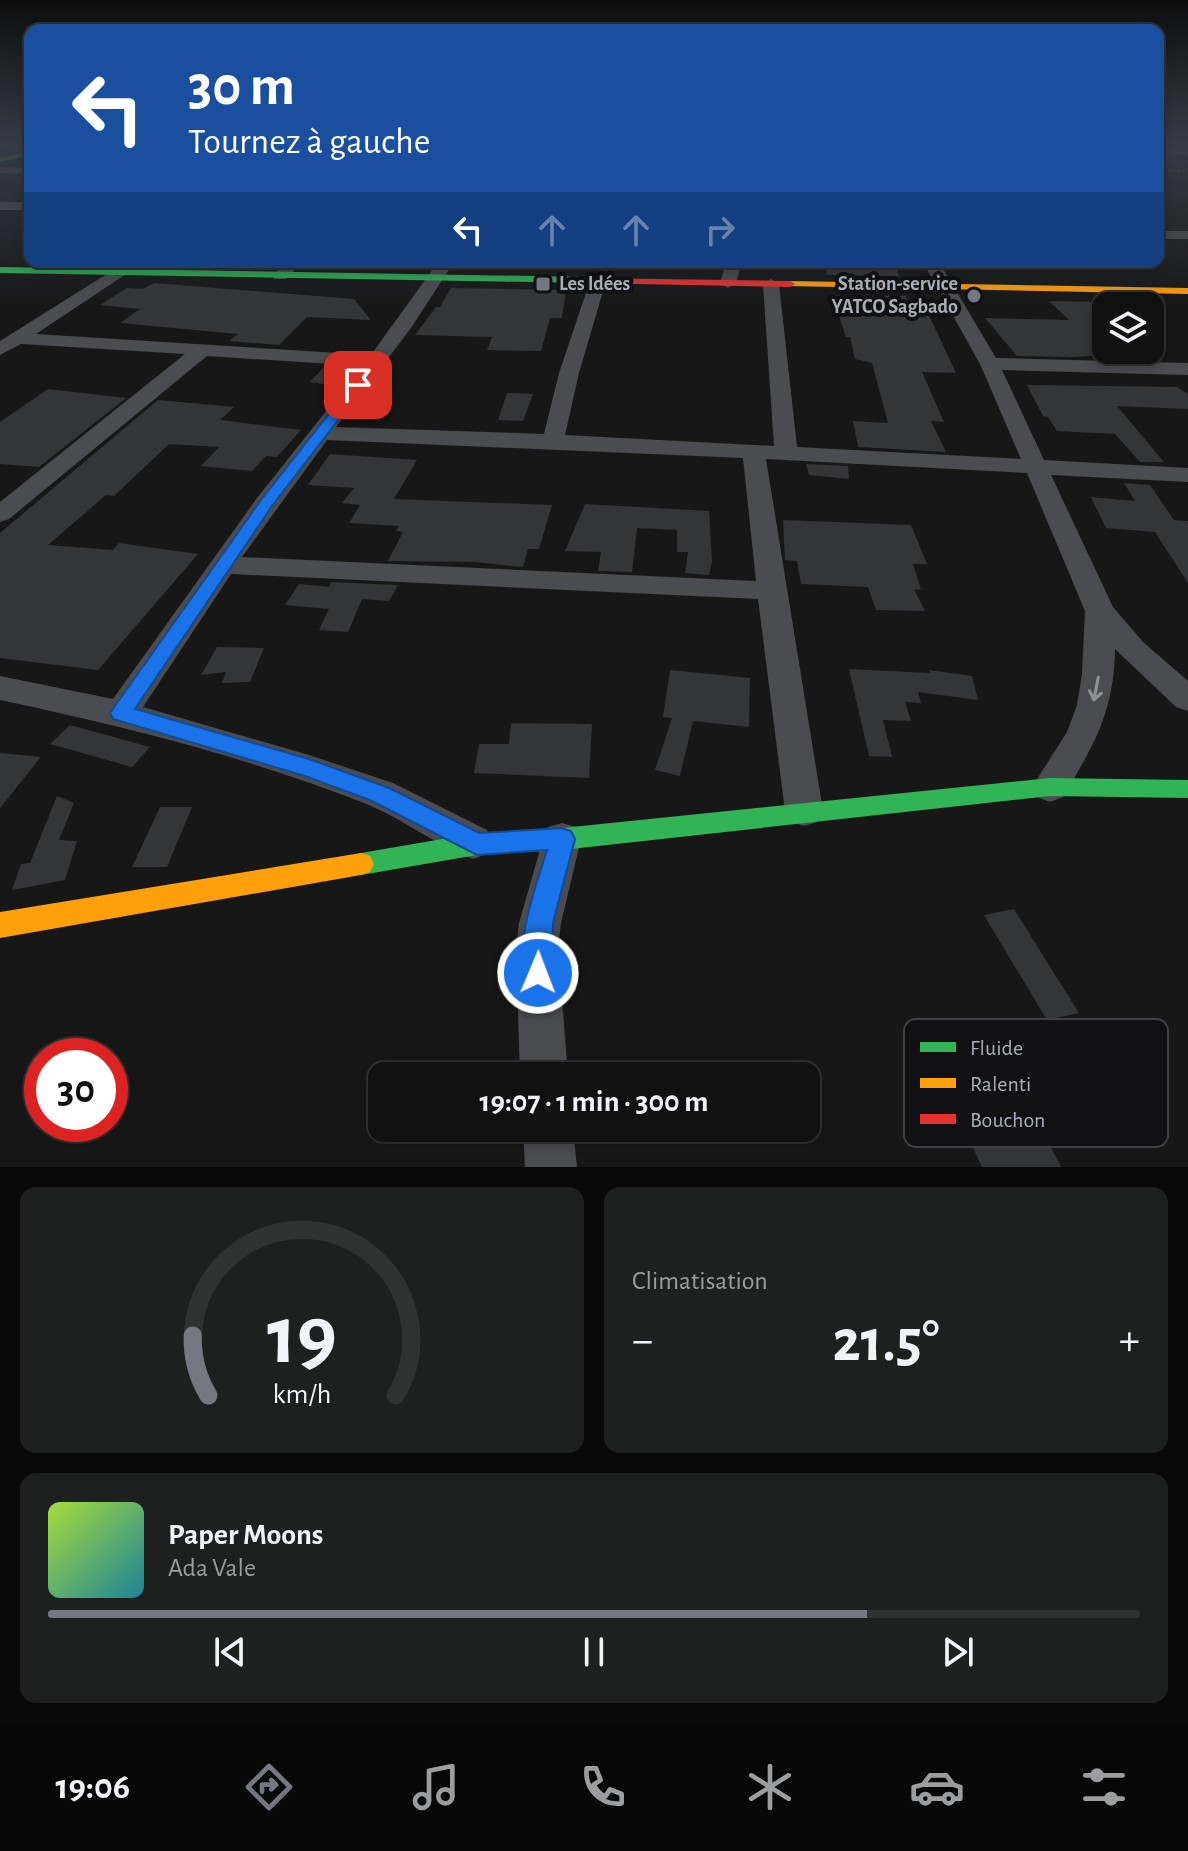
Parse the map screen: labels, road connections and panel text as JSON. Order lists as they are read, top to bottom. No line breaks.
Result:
{"places":{"transit":["Les Idées"],"other":["Station-service YATCO Sagbado"]},"legend":["Fluide","Ralenti","Bouchon"],"page":{"turn":["30 m","Tournez à gauche"],"limit":"30","trip":"19:07 · 1 min · 300 m","tile":"Climatisation","heat":["−","21.5°","+"],"song":["Paper Moons","Ada Vale"],"tabs":"19:06","gauge":["19","km/h"]}}
